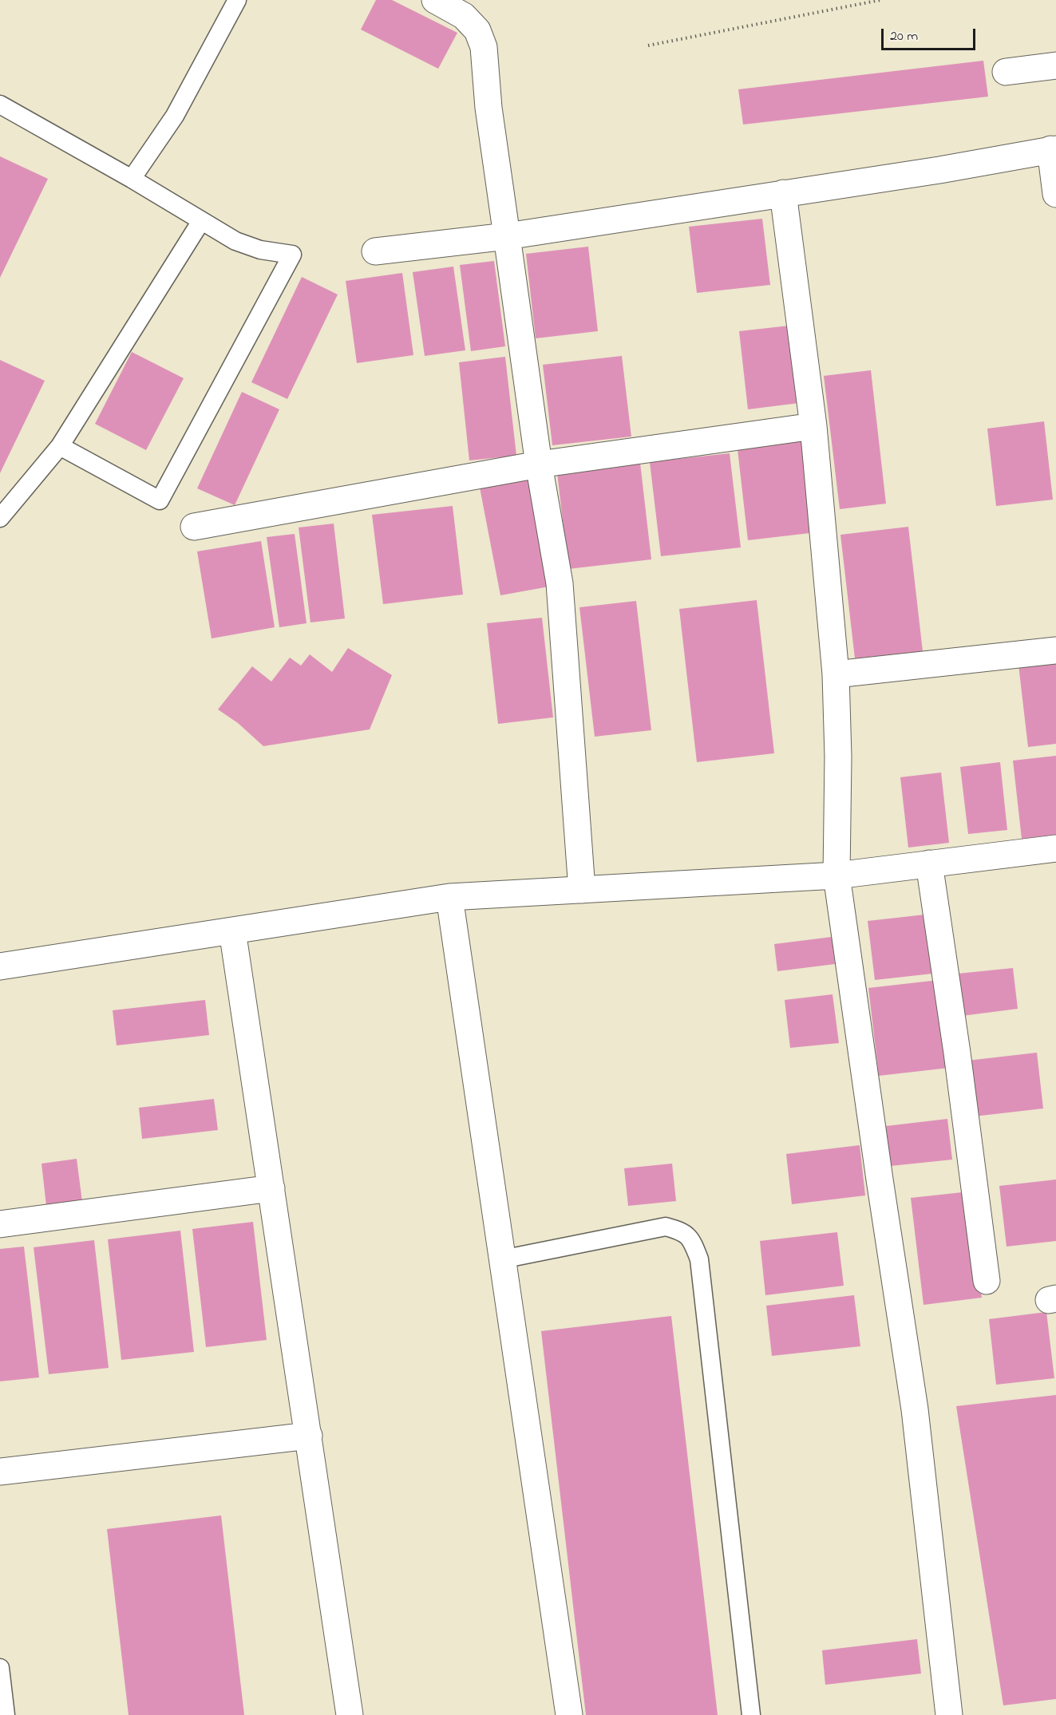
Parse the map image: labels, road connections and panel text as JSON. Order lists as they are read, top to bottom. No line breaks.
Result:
{"scale_bar":"20 m"}
